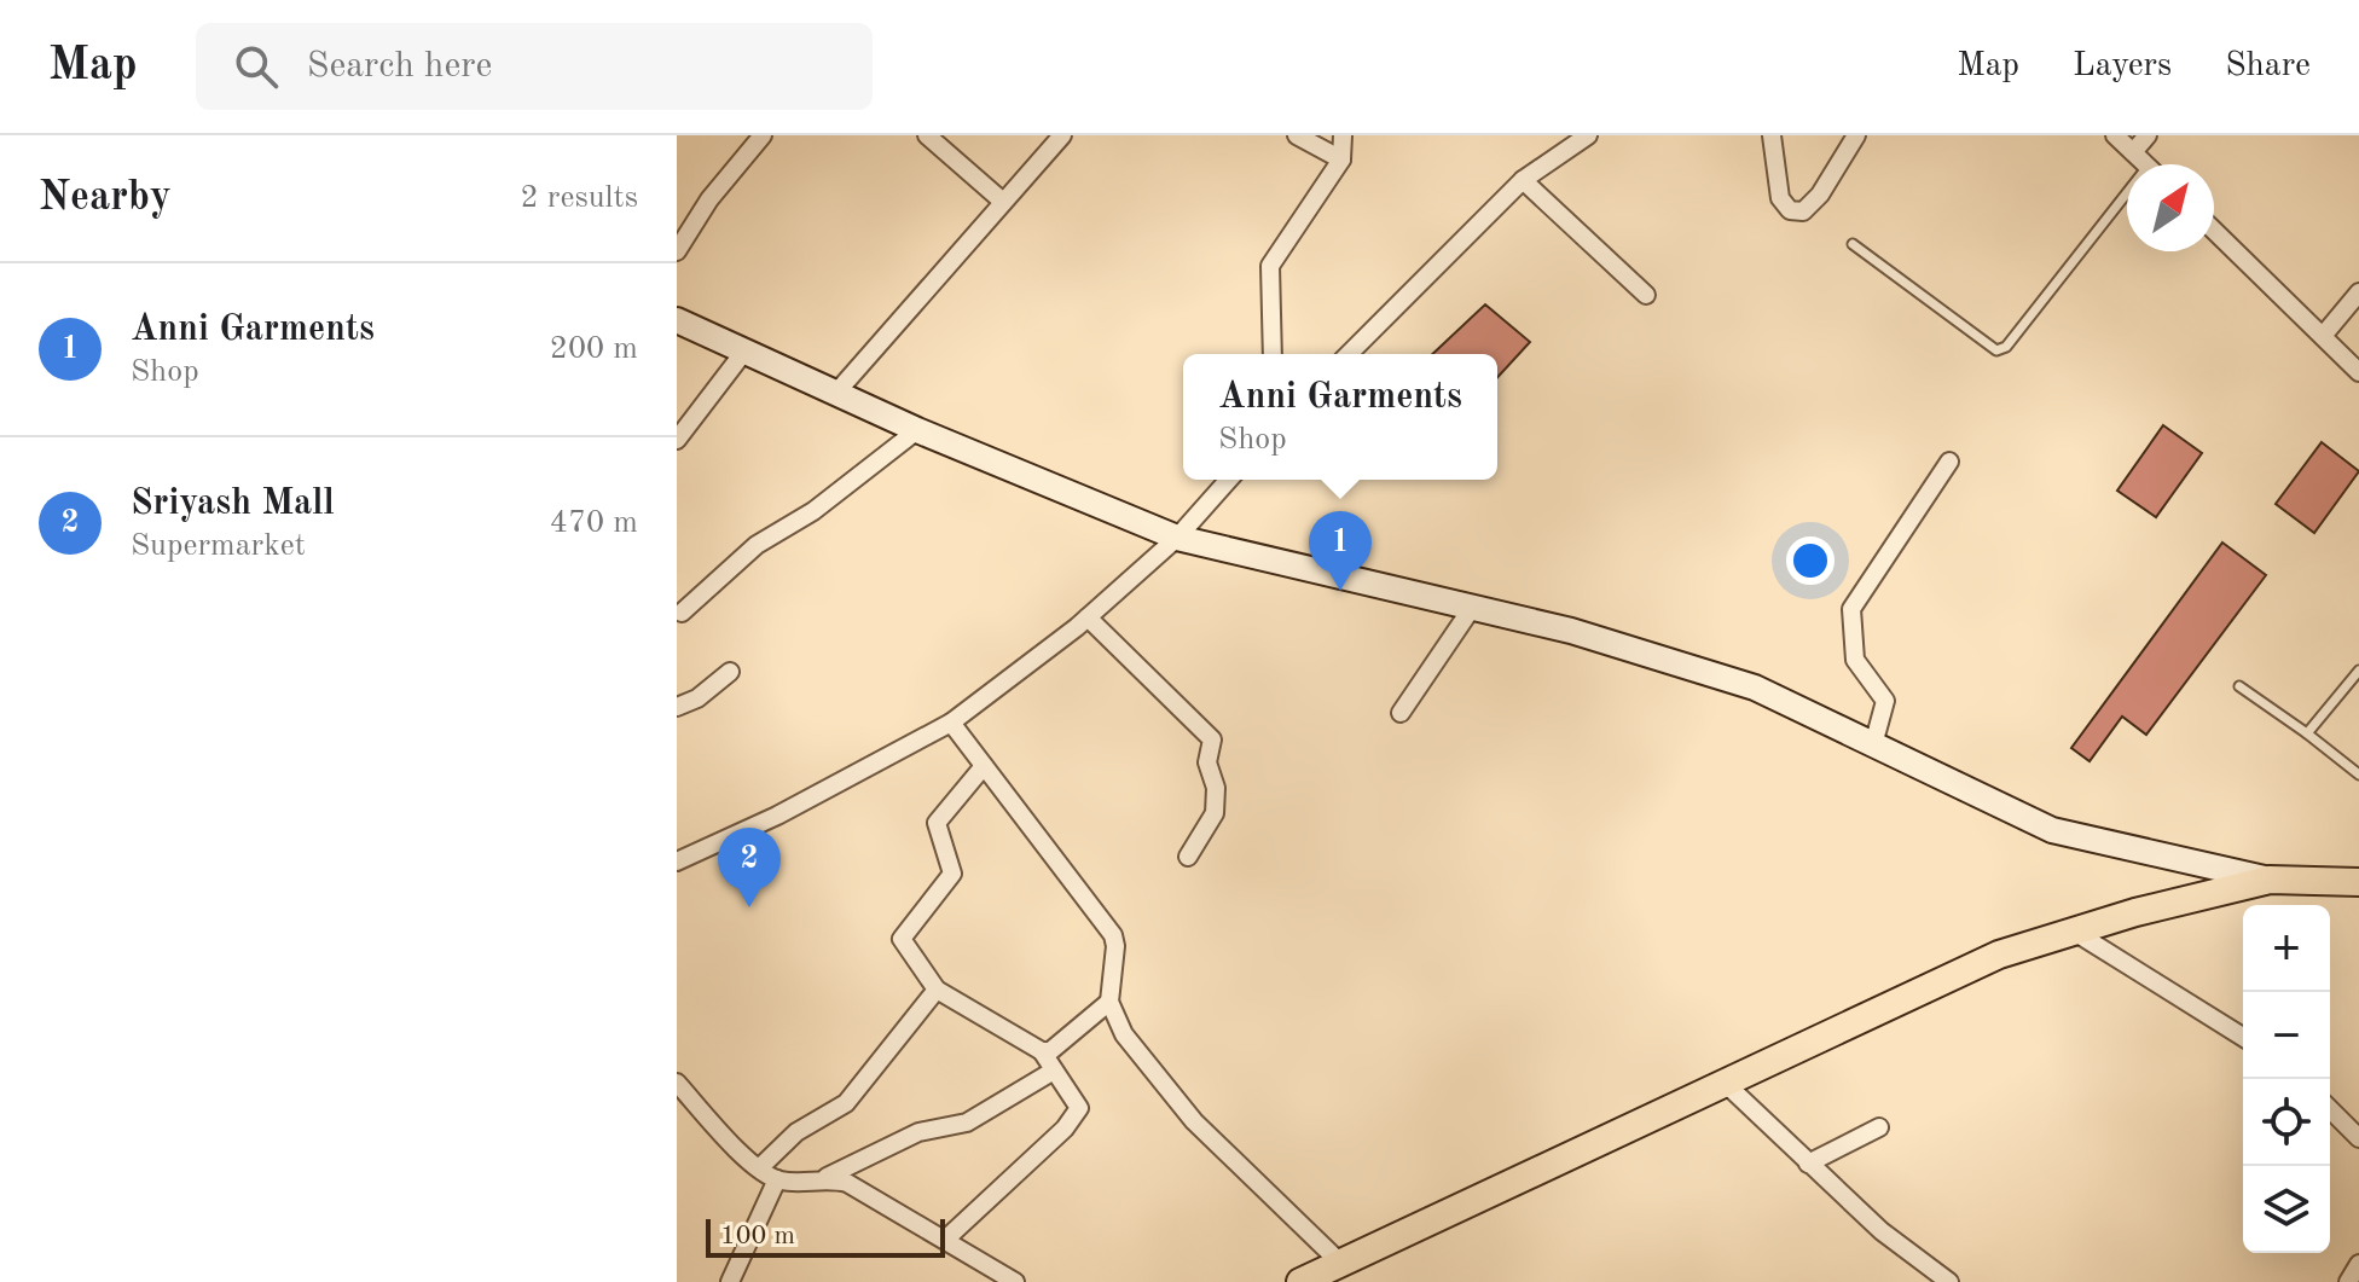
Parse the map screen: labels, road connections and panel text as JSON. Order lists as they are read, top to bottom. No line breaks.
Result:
{"scale_bar":"100 m","north":"top right","page":{"header":"Map","search":"Search here","nav":["Map","Layers","Share"],"heading":["Nearby","2 results"],"list":[{"mark":"1","name":"Anni Garments","note":"Shop","value":"200 m"},{"mark":"2","name":"Sriyash Mall","note":"Supermarket","value":"470 m"}],"popup":["Anni Garments","Shop"],"pins":["1","2"],"map_buttons":["+","−"],"scale":"100 m"}}
